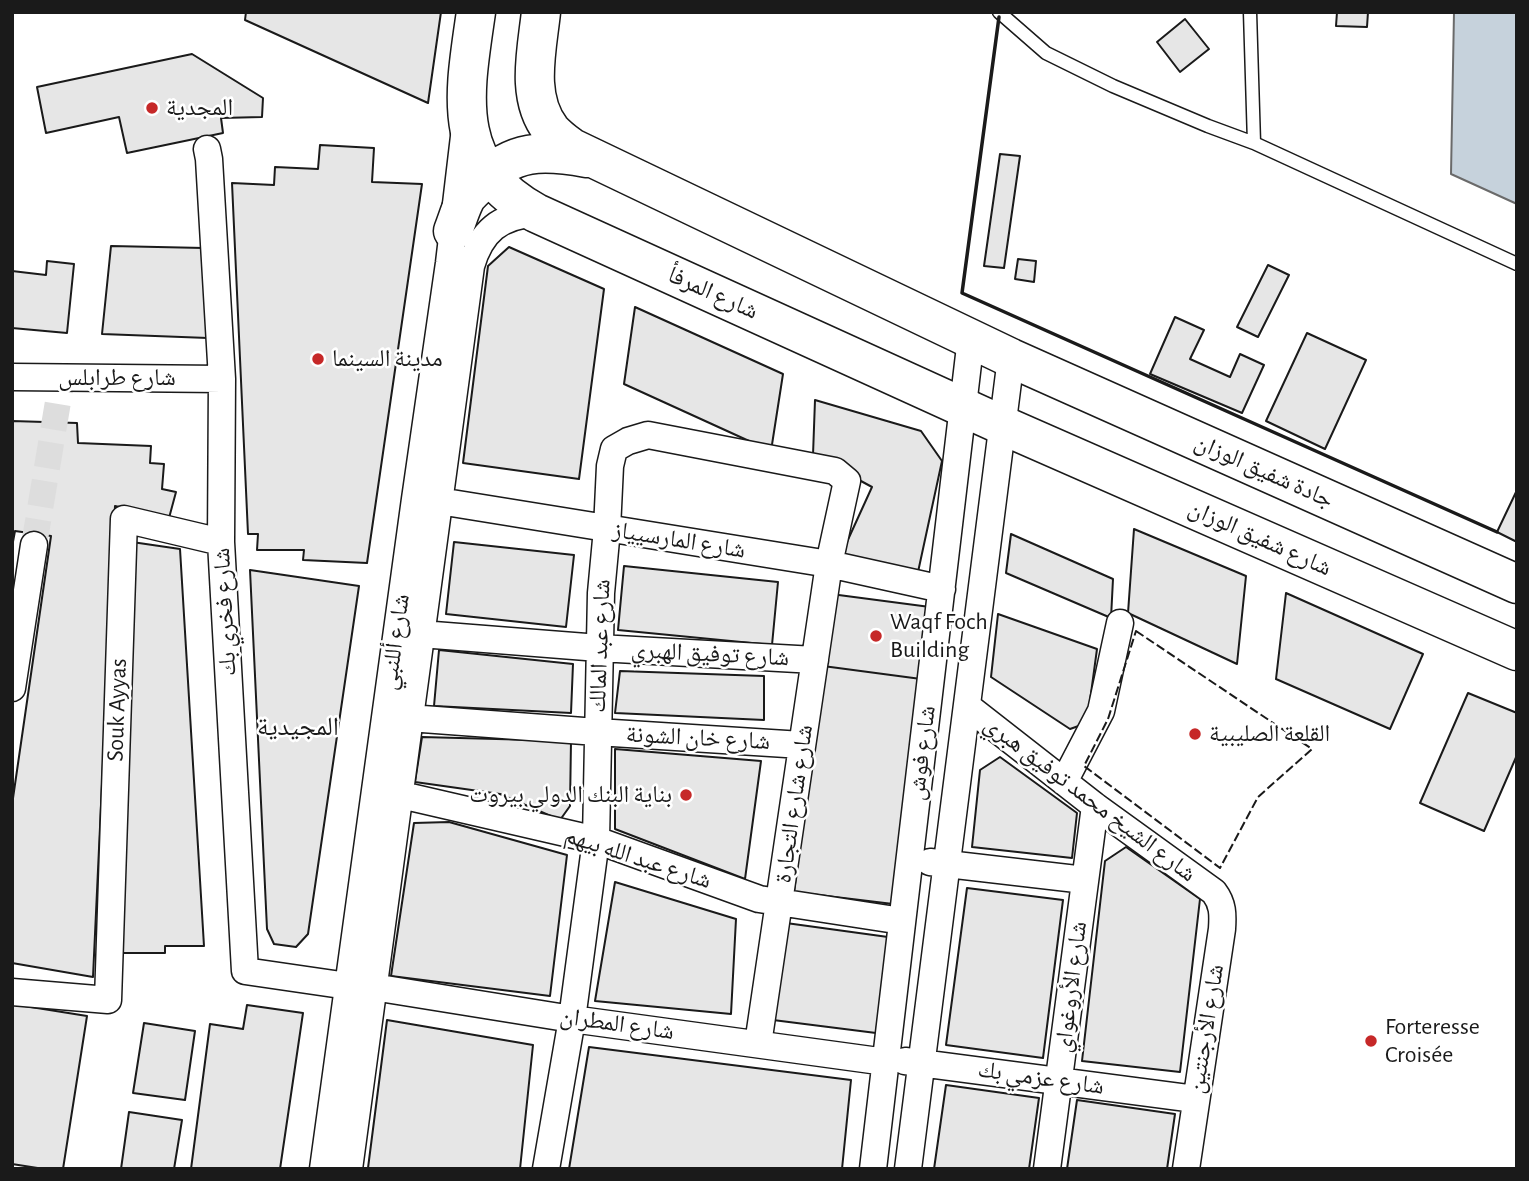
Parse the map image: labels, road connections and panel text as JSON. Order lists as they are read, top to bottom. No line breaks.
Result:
{"streets":{"highway":["شارع المرفأ","جادة شفيق الوزان","شارع شفيق الوزان"],"street":["شارع طرابلس","شارع المارسيياز","شارع فخري بك","شارع أللنبي","شارع عبد المالك","شارع توفيق الهبري","Souk Ayyas","شارع خان الشونة","شارع فوش","شارع الشيخ محمد توفيق هبري","شارع شارع التجارة","شارع عبد الله بيهم","شارع الأروغواي","شارع المطران","شارع الأرجنتين","شارع عزمي بك"]},"crossings":[["شارع المرفأ","شارع شفيق الوزان"],["شارع المرفأ","شارع أللنبي"],["شارع المرفأ","شارع فوش"],["شارع طرابلس","شارع فخري بك"],["جادة شفيق الوزان","شارع فوش"],["شارع شفيق الوزان","شارع فوش"],["شارع المارسيياز","شارع أللنبي"],["شارع المارسيياز","شارع عبد المالك"],["شارع المارسيياز","شارع فوش"],["شارع المارسيياز","شارع شارع التجارة"],["شارع فخري بك","شارع أللنبي"],["شارع فخري بك","Souk Ayyas"],["شارع فخري بك","شارع المطران"],["شارع أللنبي","شارع توفيق الهبري"],["شارع أللنبي","شارع خان الشونة"],["شارع أللنبي","شارع عبد الله بيهم"],["شارع أللنبي","شارع المطران"],["شارع عبد المالك","شارع توفيق الهبري"],["شارع عبد المالك","شارع خان الشونة"],["شارع عبد المالك","شارع شارع التجارة"],["شارع عبد المالك","شارع عبد الله بيهم"],["شارع عبد المالك","شارع المطران"],["شارع توفيق الهبري","شارع شارع التجارة"],["شارع خان الشونة","شارع شارع التجارة"],["شارع فوش","شارع الشيخ محمد توفيق هبري"],["شارع فوش","شارع عبد الله بيهم"],["شارع فوش","شارع المطران"],["شارع فوش","شارع عزمي بك"],["شارع الشيخ محمد توفيق هبري","شارع الأروغواي"],["شارع الشيخ محمد توفيق هبري","شارع الأرجنتين"],["شارع شارع التجارة","شارع عبد الله بيهم"],["شارع شارع التجارة","شارع المطران"],["شارع الأروغواي","شارع عزمي بك"],["شارع المطران","شارع عزمي بك"],["شارع الأرجنتين","شارع عزمي بك"]],"districts":["المجيدية"],"places":["المجدية","مدينة السينما","Waqf Foch Building","القلعة الصليبية","بناية البنك الدولي بيروت","Forteresse Croisée"]}
